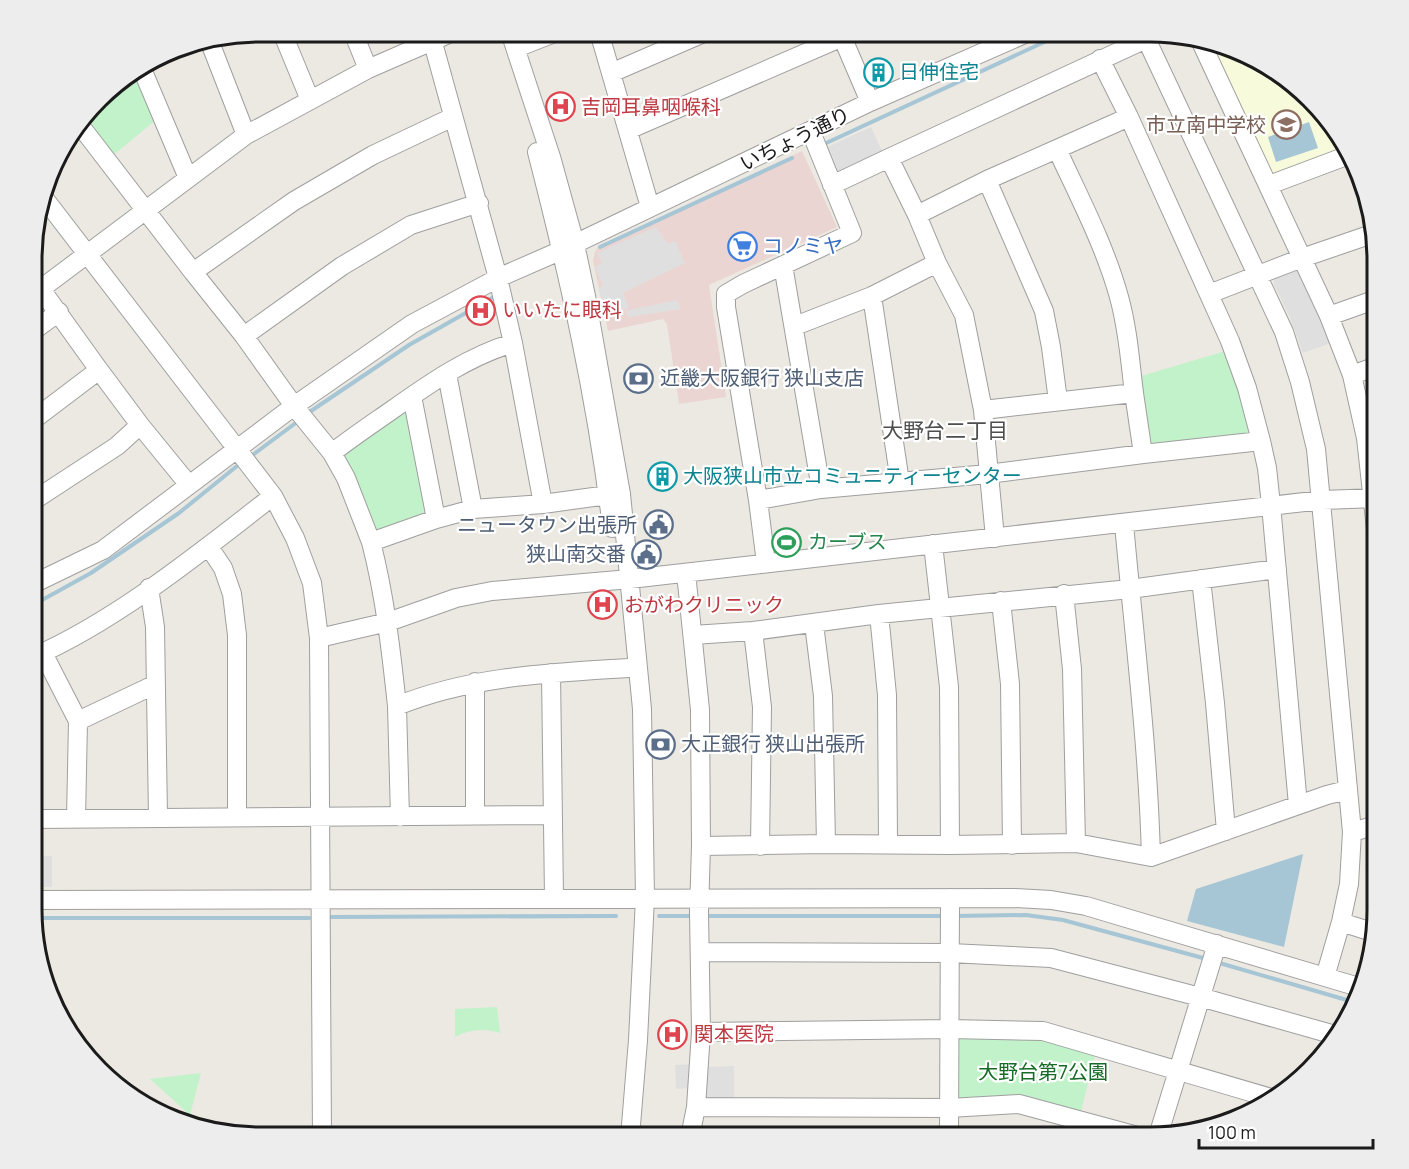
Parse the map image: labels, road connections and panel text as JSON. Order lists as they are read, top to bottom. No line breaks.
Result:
{"streets":{"street":["いちょう通り"]},"districts":["大野台二丁目"],"parks":["大野台第7公園"],"places":{"building":["日伸住宅","大阪狭山市立コミュニティーセンター"],"hospital":["吉岡耳鼻咽喉科","いいたに眼科","おがわクリニック","関本医院"],"school or university":["市立南中学校"],"supermarket":["コノミヤ"],"bank":["近畿大阪銀行 狭山支店","大正銀行 狭山出張所"],"public building":["ニュータウン出張所","狭山南交番"],"sports":["カーブス"]},"scale_bar":"100 m"}
